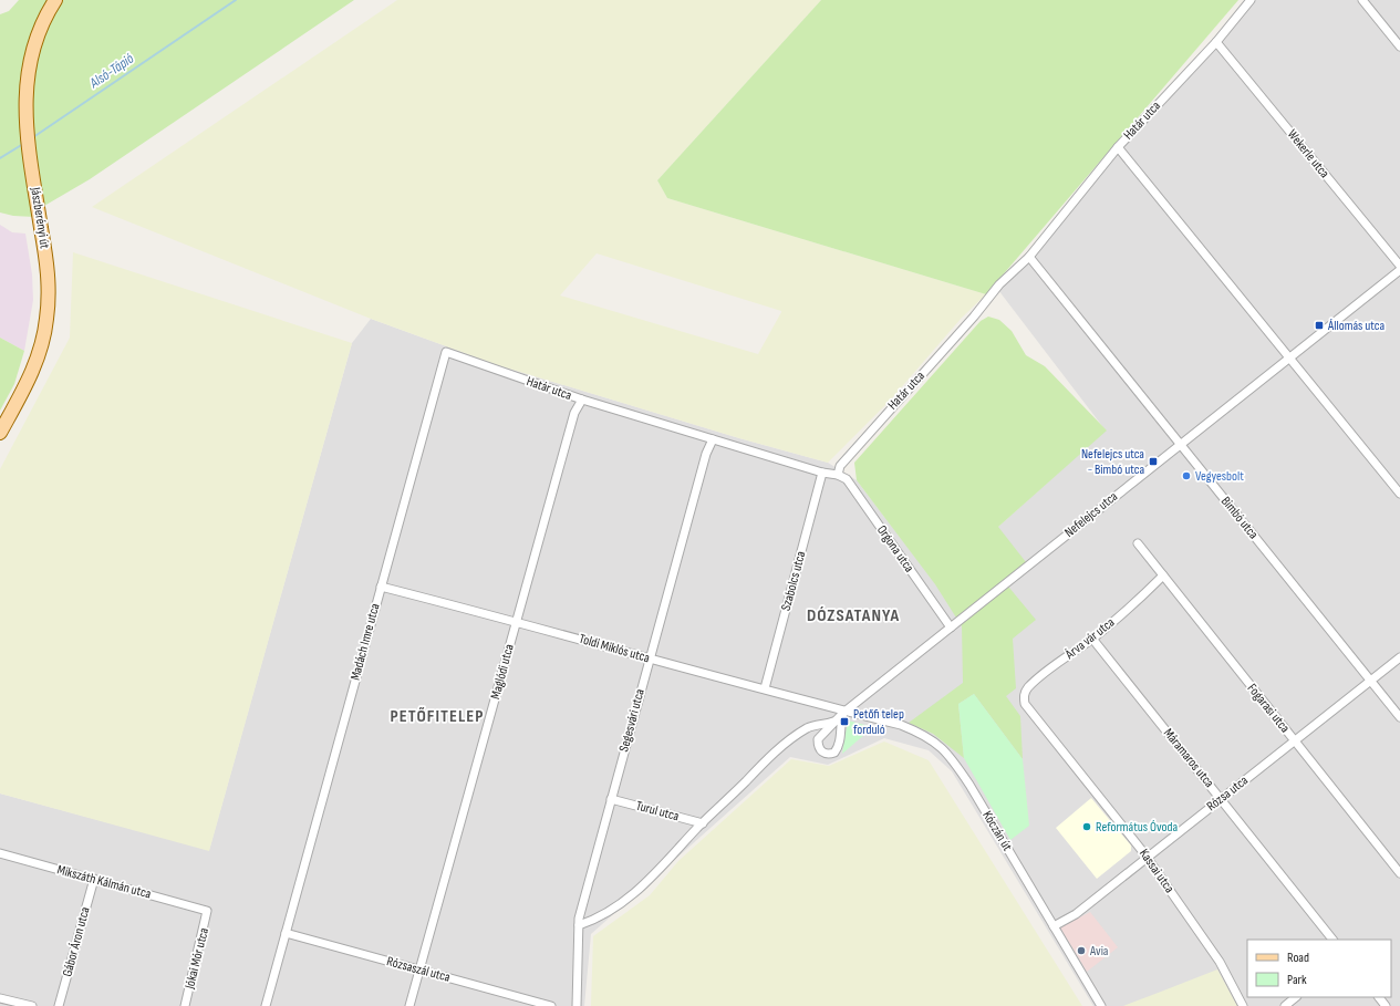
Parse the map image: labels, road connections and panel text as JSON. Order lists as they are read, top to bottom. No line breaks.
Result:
{"streets":{"main road":["Jászberényi út"],"street":["Határ utca","Wekerle utca","Nefelejcs utca","Bimbó utca","Orgona utca","Szabolcs utca","Árva vár utca","Madách Imre utca","Toldi Miklós utca","Maglódi utca","Fogarasi utca","Segesvári utca","Máramaros utca","Rózsa utca","Turul utca","Kóczán út","Kassai utca","Mikszáth Kálmán utca","Gábor Áron utca","Jókai Mór utca","Rózsaszál utca"]},"crossings":[["Határ utca","Wekerle utca"],["Határ utca","Bimbó utca"],["Határ utca","Orgona utca"],["Határ utca","Szabolcs utca"],["Határ utca","Madách Imre utca"],["Határ utca","Maglódi utca"],["Határ utca","Segesvári utca"],["Nefelejcs utca","Bimbó utca"],["Nefelejcs utca","Orgona utca"],["Nefelejcs utca","Toldi Miklós utca"],["Nefelejcs utca","Kóczán út"],["Bimbó utca","Rózsa utca"],["Szabolcs utca","Toldi Miklós utca"],["Árva vár utca","Fogarasi utca"],["Árva vár utca","Máramaros utca"],["Árva vár utca","Kassai utca"],["Madách Imre utca","Toldi Miklós utca"],["Madách Imre utca","Rózsaszál utca"],["Toldi Miklós utca","Maglódi utca"],["Toldi Miklós utca","Segesvári utca"],["Toldi Miklós utca","Kóczán út"],["Maglódi utca","Rózsaszál utca"],["Fogarasi utca","Rózsa utca"],["Segesvári utca","Turul utca"],["Máramaros utca","Rózsa utca"],["Rózsa utca","Kóczán út"],["Rózsa utca","Kassai utca"],["Mikszáth Kálmán utca","Gábor Áron utca"],["Mikszáth Kálmán utca","Jókai Mór utca"]],"districts":["DÓZSATANYA","PETŐFITELEP"],"water":["Alsó-Tápió"],"places":{"transit":["Állomás utca","Nefelejcs utca - Bimbó utca","Petőfi telep forduló"],"other":["Vegyesbolt","Református Óvoda","Avia"]},"legend":["Road","Park"]}
